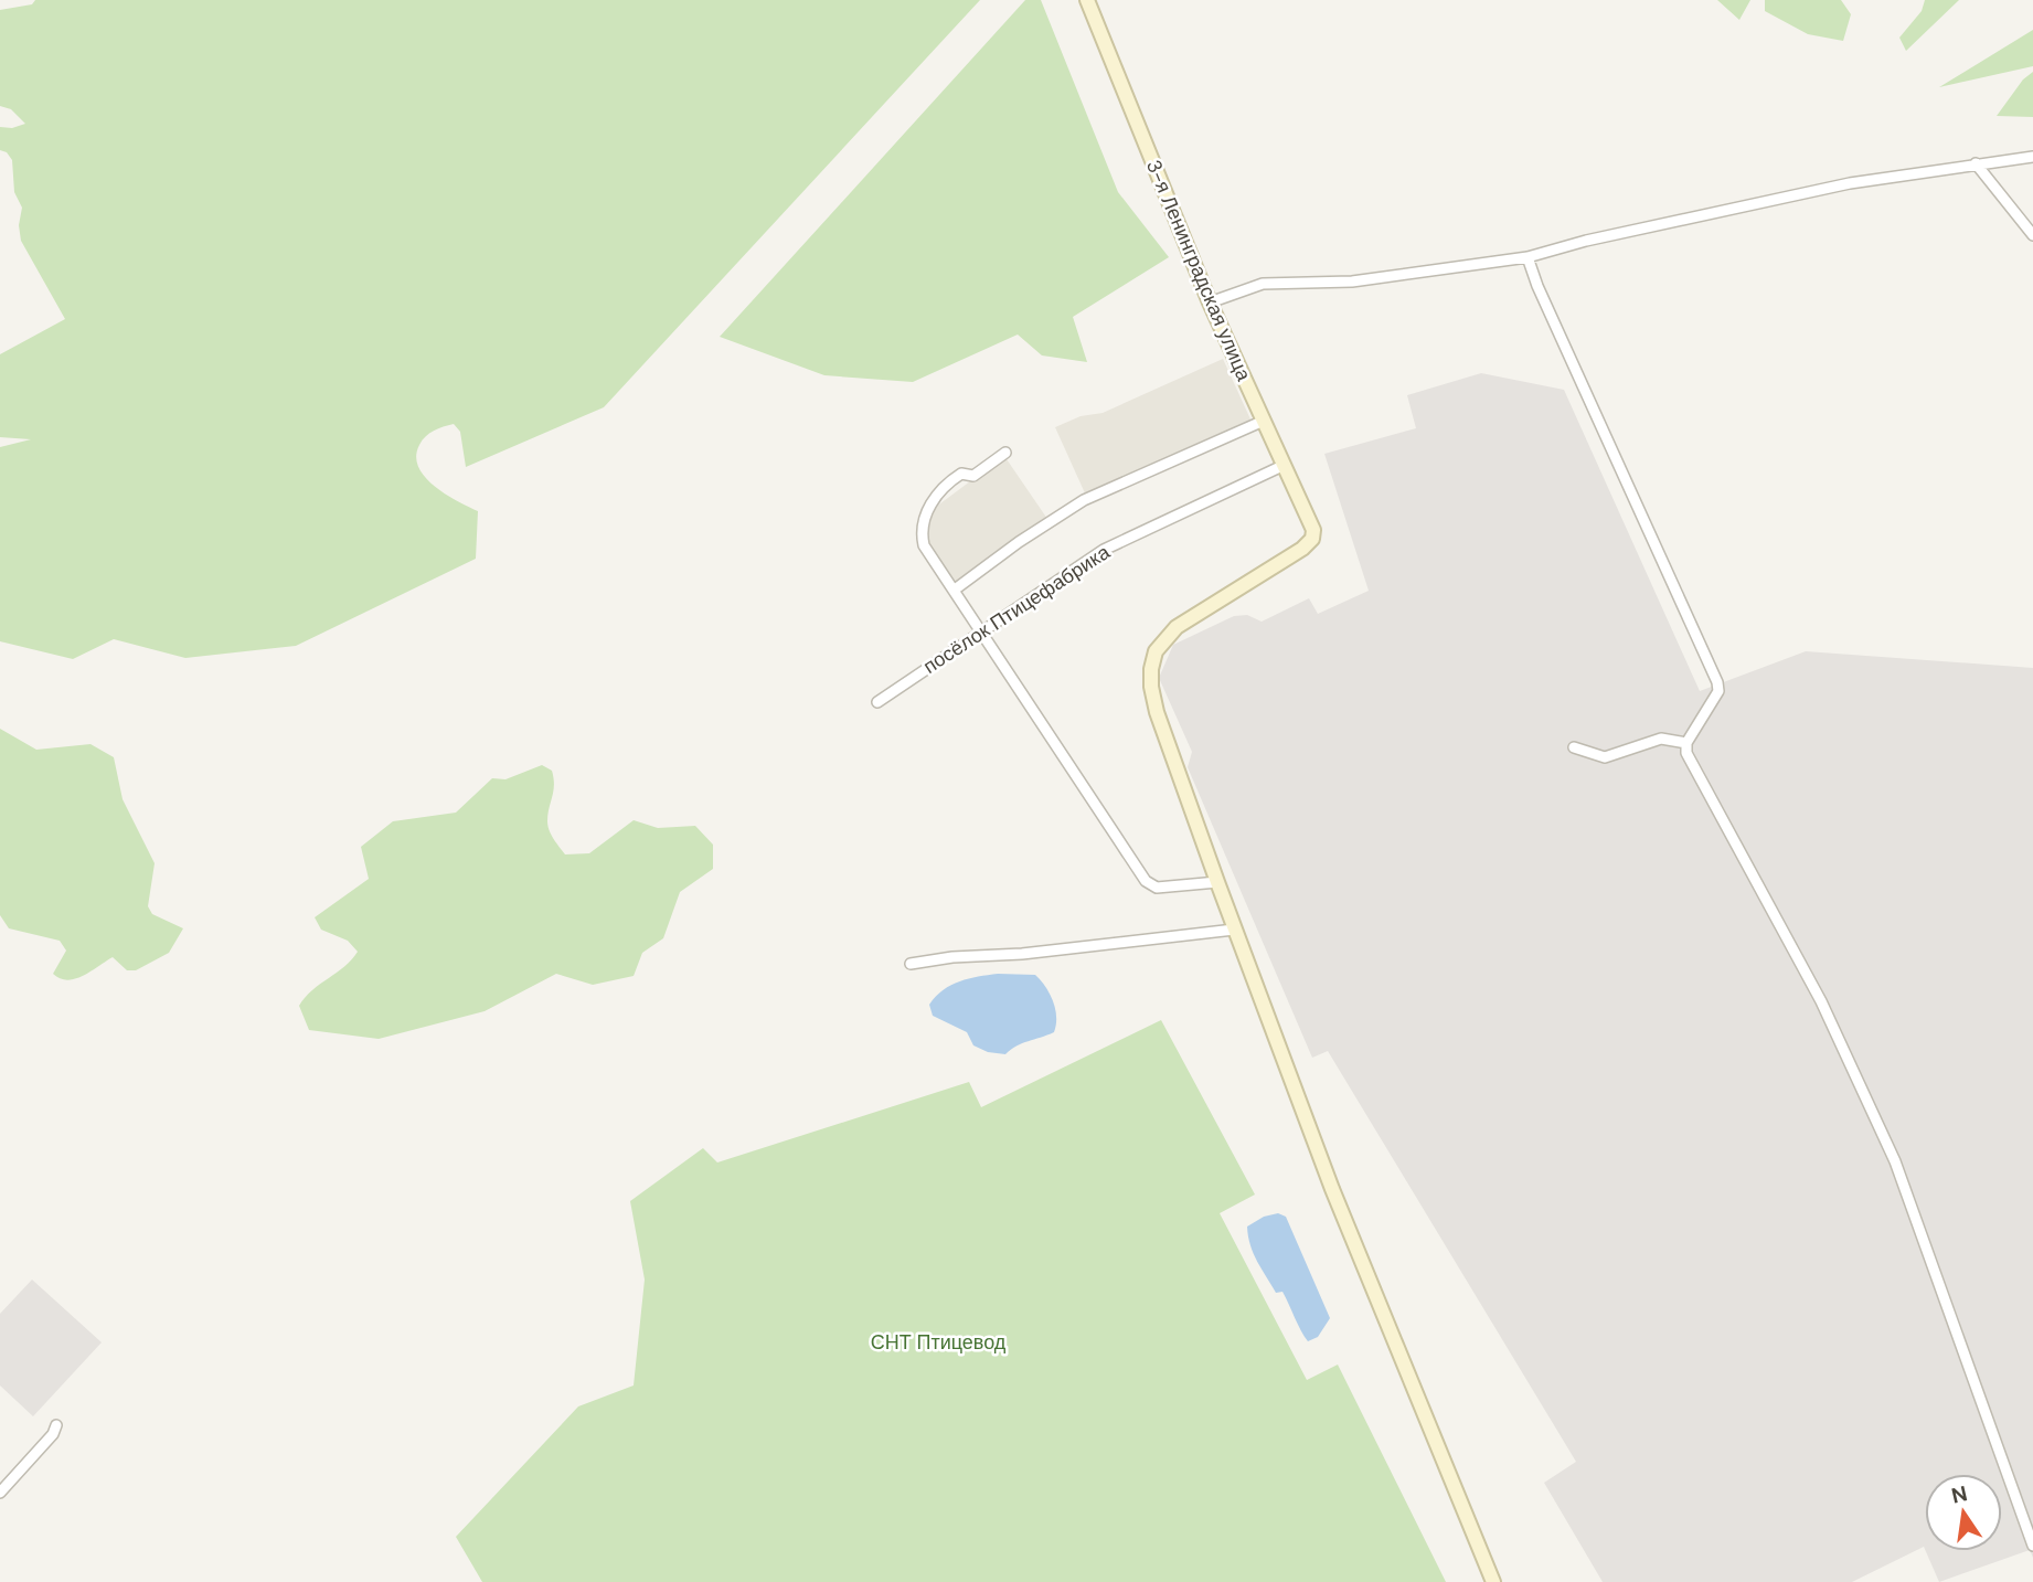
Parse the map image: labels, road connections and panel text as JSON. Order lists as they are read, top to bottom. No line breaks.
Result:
{"streets":{"street":["3-я Ленинградская улица","посёлок Птицефабрика"]},"crossings":[["3-я Ленинградская улица","посёлок Птицефабрика"]],"parks":["СНТ Птицевод"],"north":"top"}
